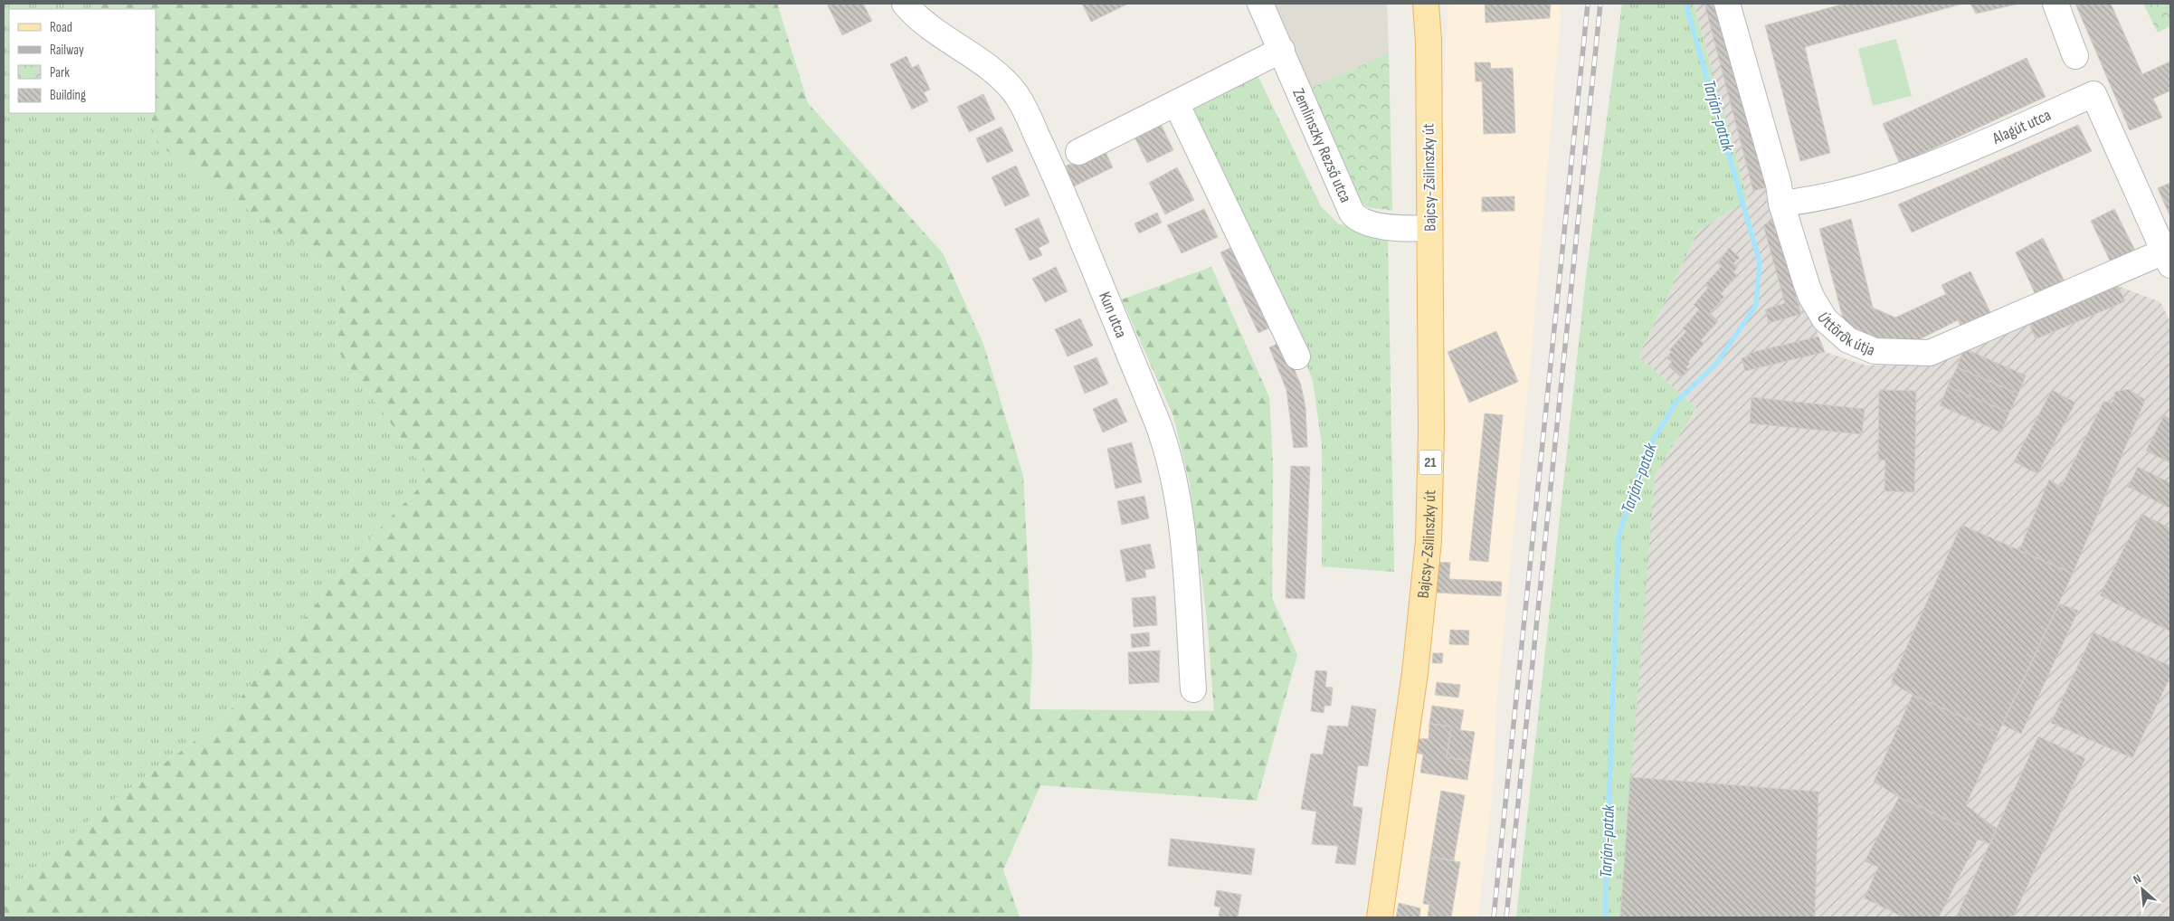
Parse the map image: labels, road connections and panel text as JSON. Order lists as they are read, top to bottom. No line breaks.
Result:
{"streets":{"main road":["Bajcsy-Zsilinszky út","21"],"street":["Alagút utca","Zemlinszky Rezső utca","Kun utca","Úttörők útja"]},"crossings":[["Alagút utca","Úttörők útja"],["Zemlinszky Rezső utca","Bajcsy-Zsilinszky út"]],"water":["Tarján-patak"],"legend":["Road","Railway","Park","Building"],"north":"top left"}
